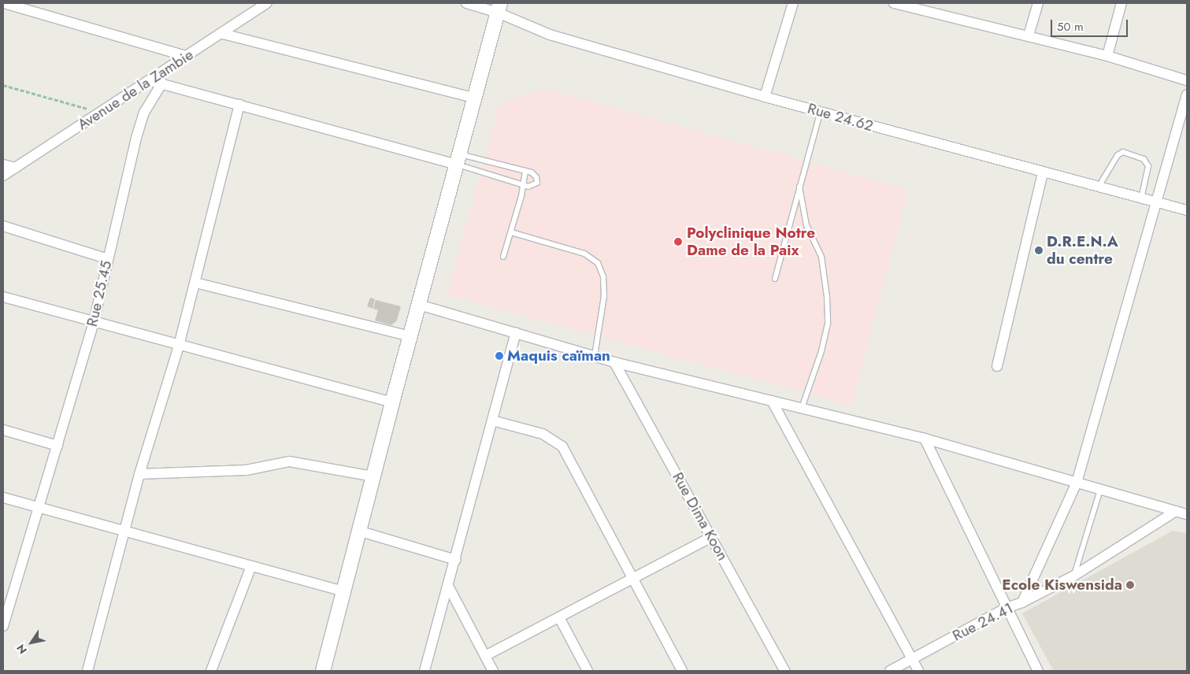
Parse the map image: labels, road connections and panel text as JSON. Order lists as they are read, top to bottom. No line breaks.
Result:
{"streets":{"street":["Avenue de la Zambie","Rue 24.62","Rue 25.45","Rue Dima Koon","Rue 24.41"]},"places":["Polyclinique Notre Dame de la Paix","D.R.E.N.A du centre","Maquis caïman","Ecole Kiswensida"],"scale_bar":"50 m","north":"bottom left"}
